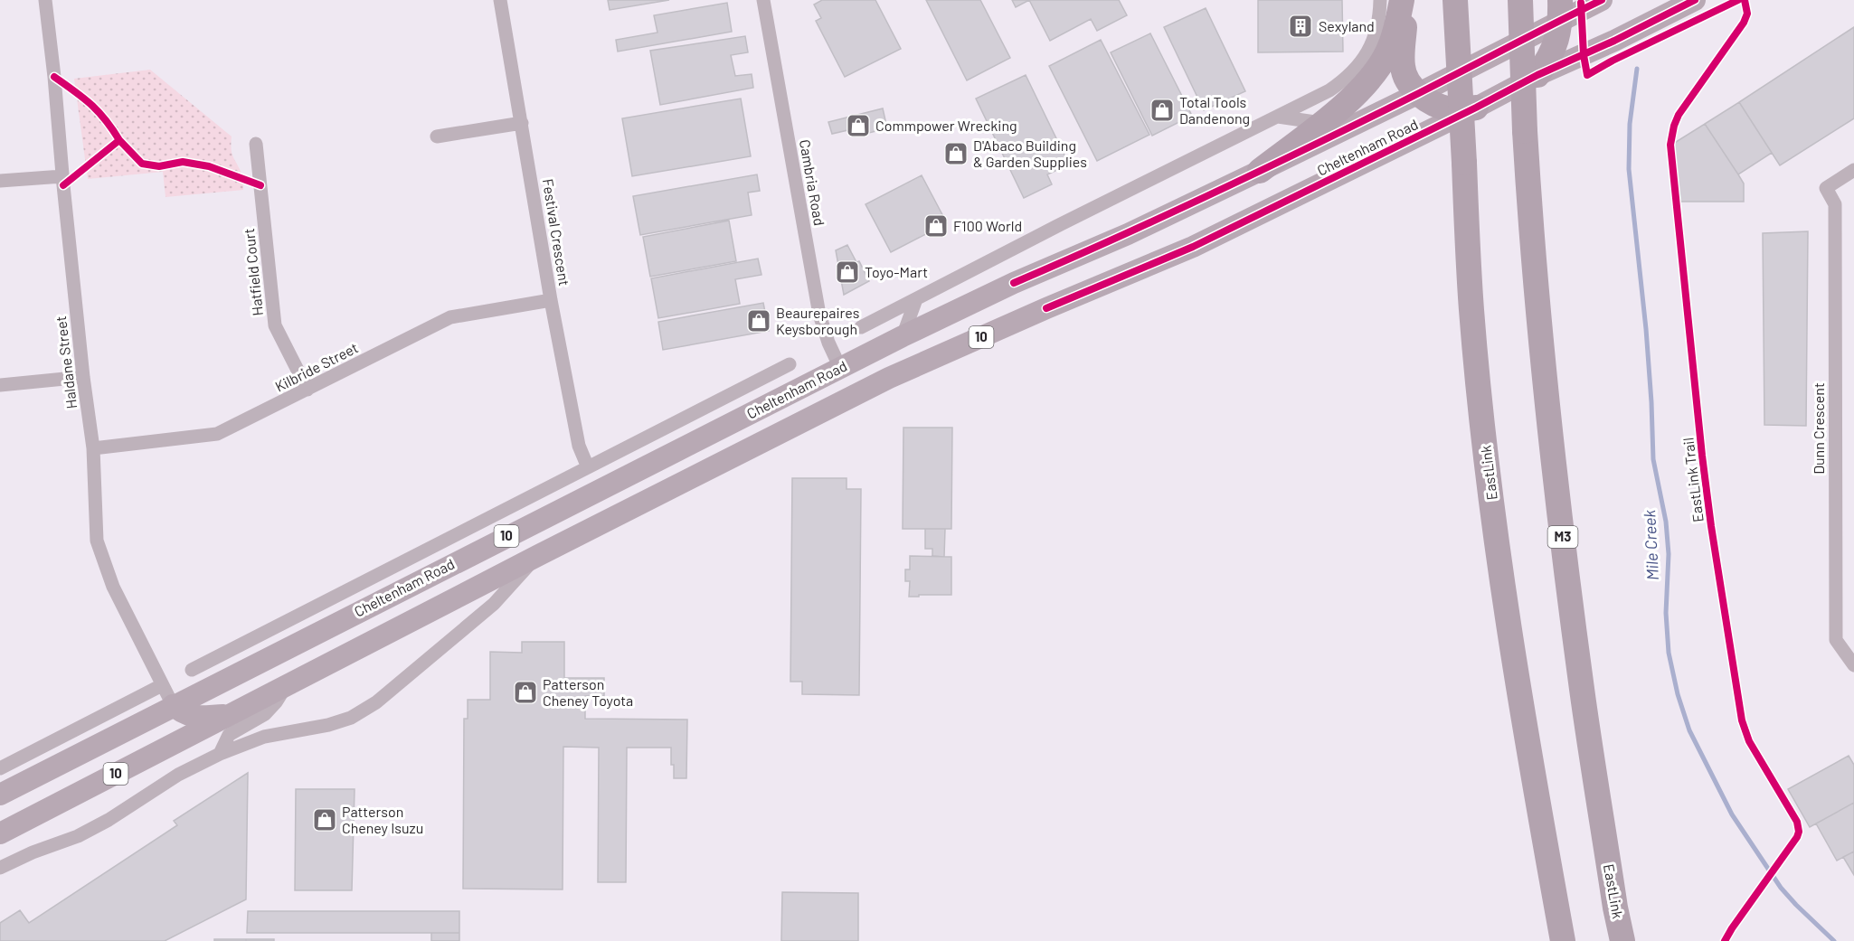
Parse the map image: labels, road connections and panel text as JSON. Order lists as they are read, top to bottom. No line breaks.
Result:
{"streets":{"highway":["EastLink","M3"],"main road":["Cheltenham Road","10"],"street":["Cambria Road","Festival Crescent","Hatfield Court","Haldane Street","Kilbride Street","Dunn Crescent"],"cycle path":["EastLink Trail"]},"crossings":[["Cheltenham Road","Cambria Road"],["Cheltenham Road","Festival Crescent"],["Cheltenham Road","Haldane Street"],["Festival Crescent","Kilbride Street"],["Hatfield Court","Kilbride Street"],["Haldane Street","Kilbride Street"]],"water":["Mile Creek"],"places":{"building":["Sexyland"],"shop":["Total Tools Dandenong","Commpower Wrecking","D'Abaco Building & Garden Supplies","F100 World","Toyo-Mart","Beaurepaires Keysborough","Patterson Cheney Toyota","Patterson Cheney Isuzu"]}}
